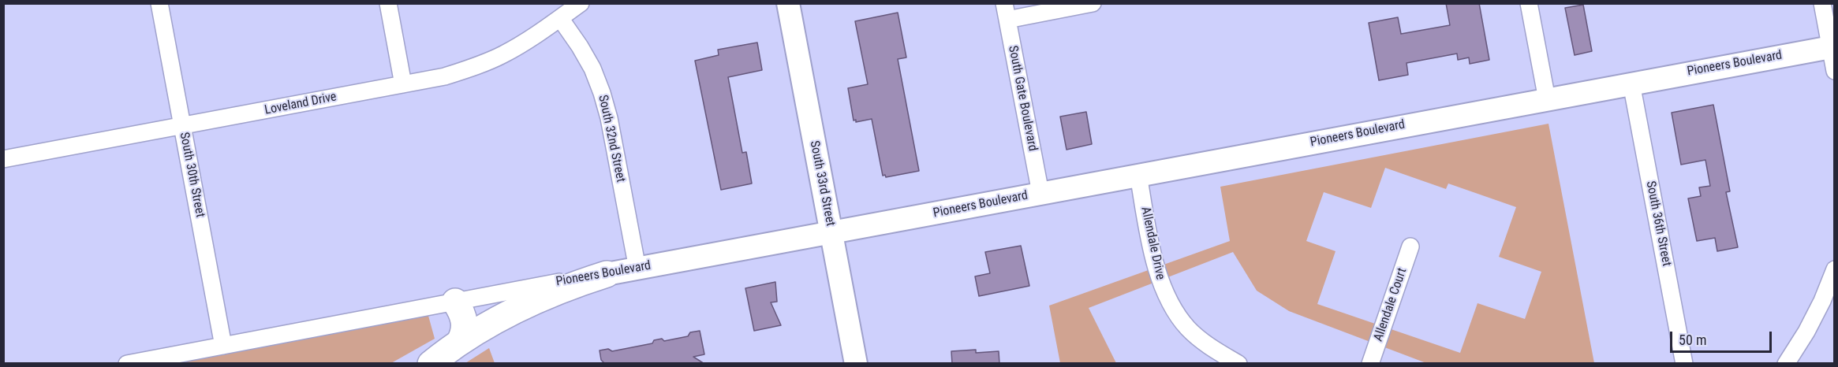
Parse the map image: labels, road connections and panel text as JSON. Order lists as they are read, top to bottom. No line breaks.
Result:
{"streets":{"main road":["Pioneers Boulevard","South 33rd Street"],"street":["South Gate Boulevard","Loveland Drive","South 32nd Street","South 30th Street","South 36th Street","Allendale Drive","Allendale Court"]},"crossings":[["Pioneers Boulevard","South Gate Boulevard"],["Pioneers Boulevard","South 32nd Street"],["Pioneers Boulevard","South 30th Street"],["Pioneers Boulevard","South 33rd Street"],["Pioneers Boulevard","South 36th Street"],["Pioneers Boulevard","Allendale Drive"],["Loveland Drive","South 32nd Street"],["Loveland Drive","South 30th Street"]],"scale_bar":"50 m"}
